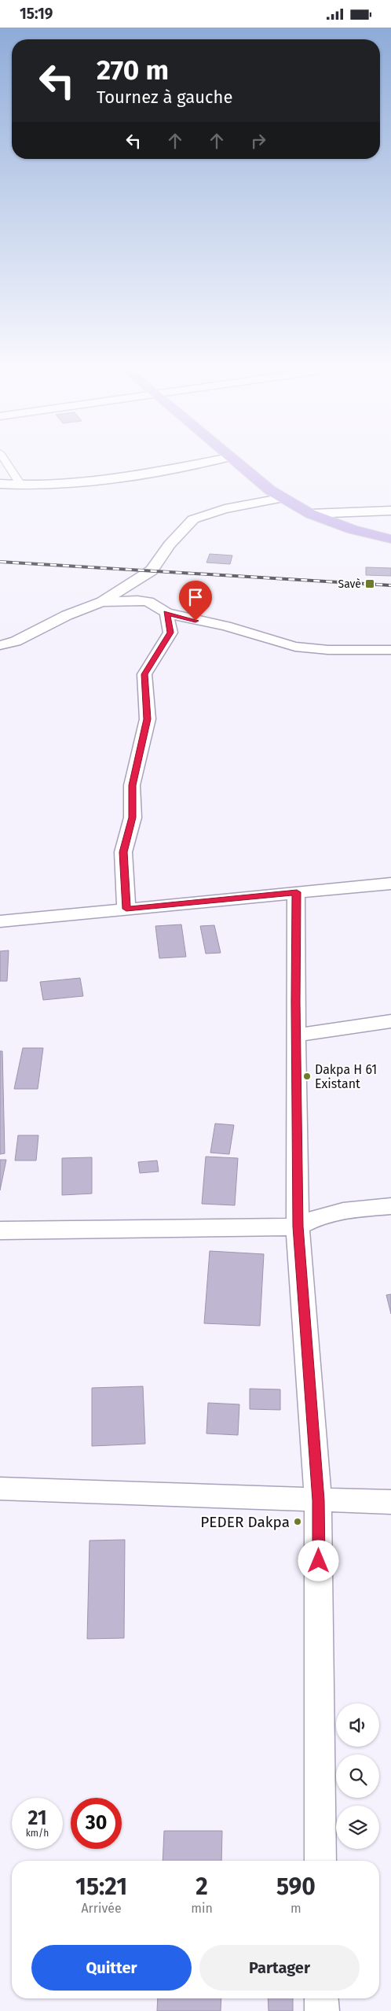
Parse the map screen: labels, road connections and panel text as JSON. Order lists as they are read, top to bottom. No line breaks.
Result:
{"places":{"transit":["Savè"],"other":["Dakpa H 61 Existant","PEDER Dakpa"]},"page":{"status":"15:19","turn":["270 m","Tournez à gauche"],"speed":"21 km/h","limit":"30","eta":["15:21","Arrivée","2","min","590","m"],"buttons":["Quitter","Partager"]}}
